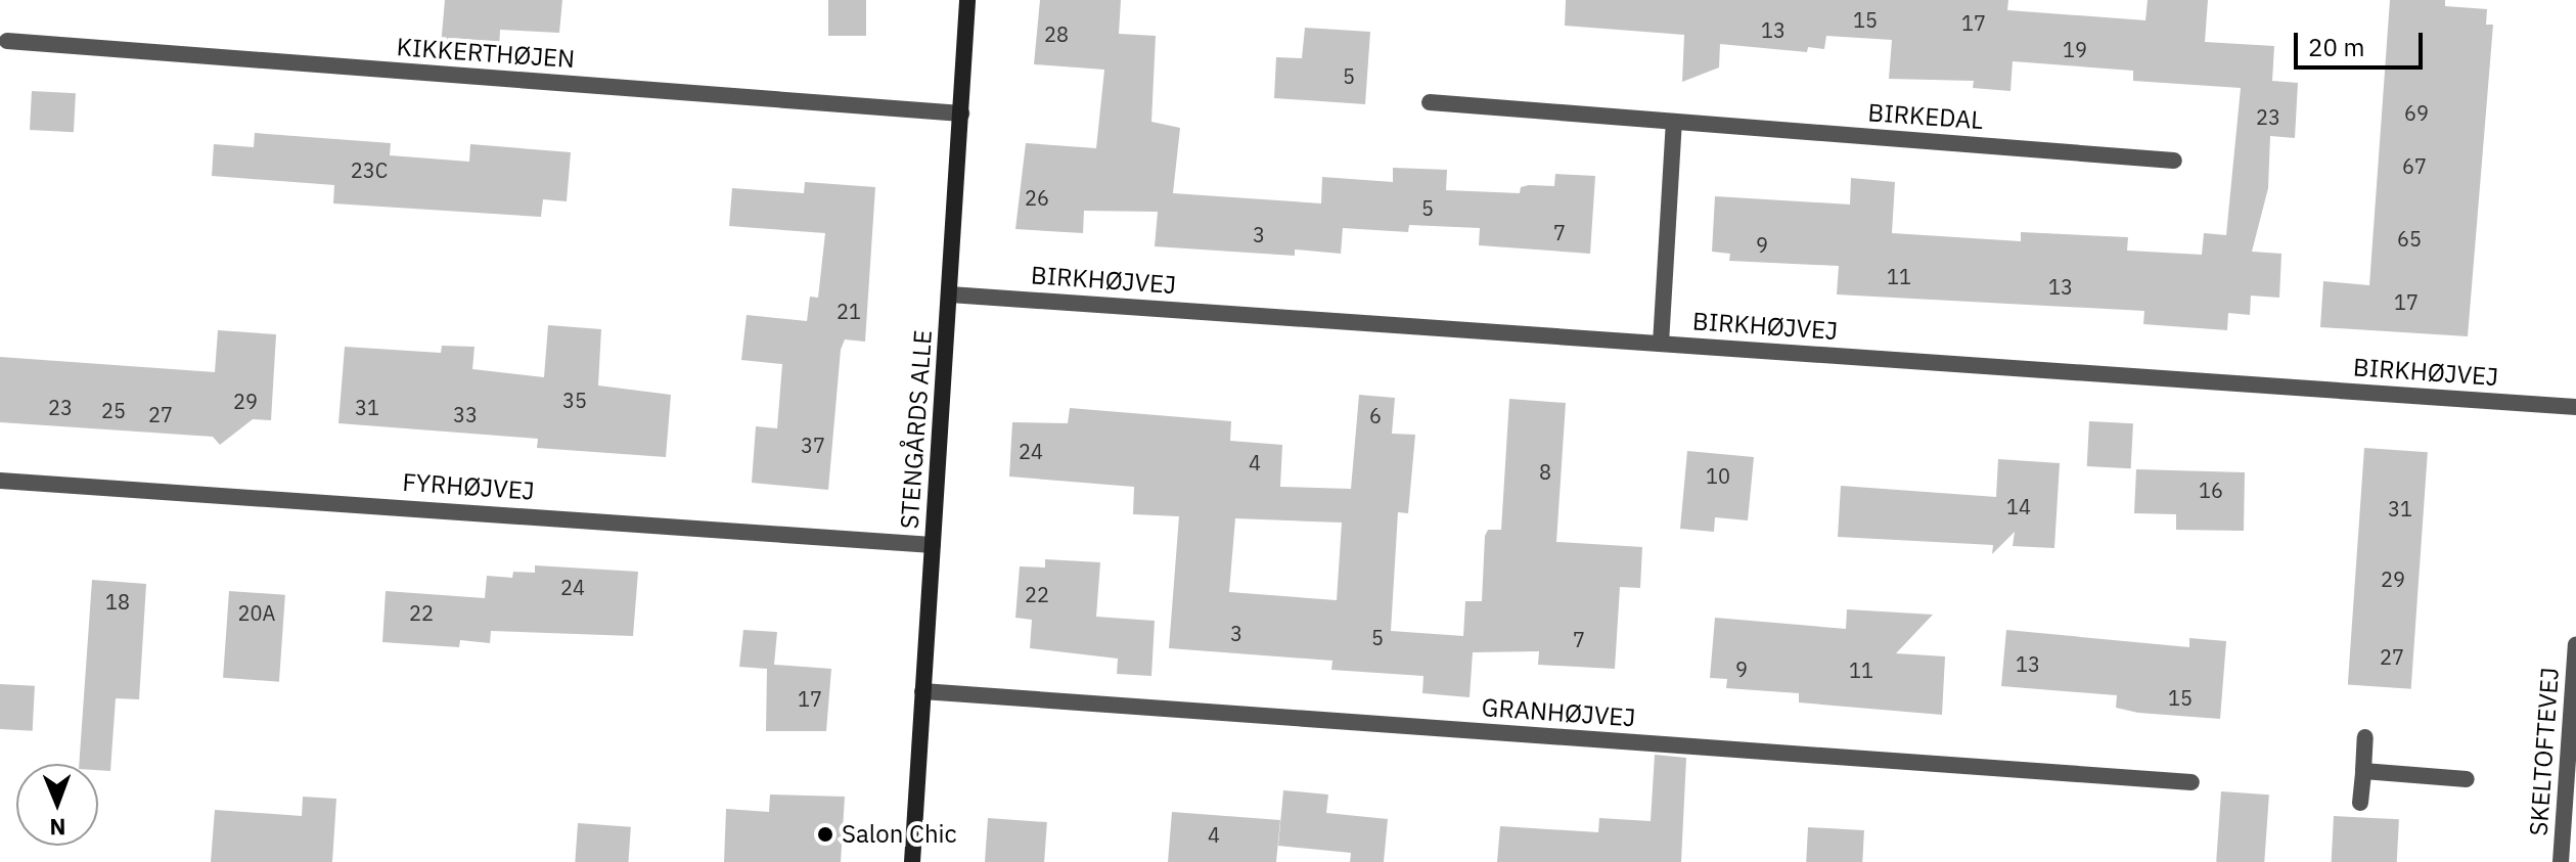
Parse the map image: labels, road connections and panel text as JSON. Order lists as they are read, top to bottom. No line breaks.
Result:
{"streets":{"street":["KIKKERTHØJEN","BIRKEDAL","BIRKHØJVEJ","STENGÅRDS ALLE","FYRHØJVEJ","GRANHØJVEJ","SKELTOFTEVEJ"]},"crossings":[["KIKKERTHØJEN","STENGÅRDS ALLE"],["BIRKHØJVEJ","STENGÅRDS ALLE"],["STENGÅRDS ALLE","FYRHØJVEJ"],["STENGÅRDS ALLE","GRANHØJVEJ"]],"places":["Salon Chic"],"house_numbers":["15","17","13","28","19","5","69","23","67","23C","26","5","7","3","65","9","11","13","17","21","35","29","23","31","25","27","33","6","37","24","4","8","10","16","14","31","29","24","22","18","20A","22","3","5","7","27","13","9","11","15","17","4"],"scale_bar":"20 m","north":"bottom"}
